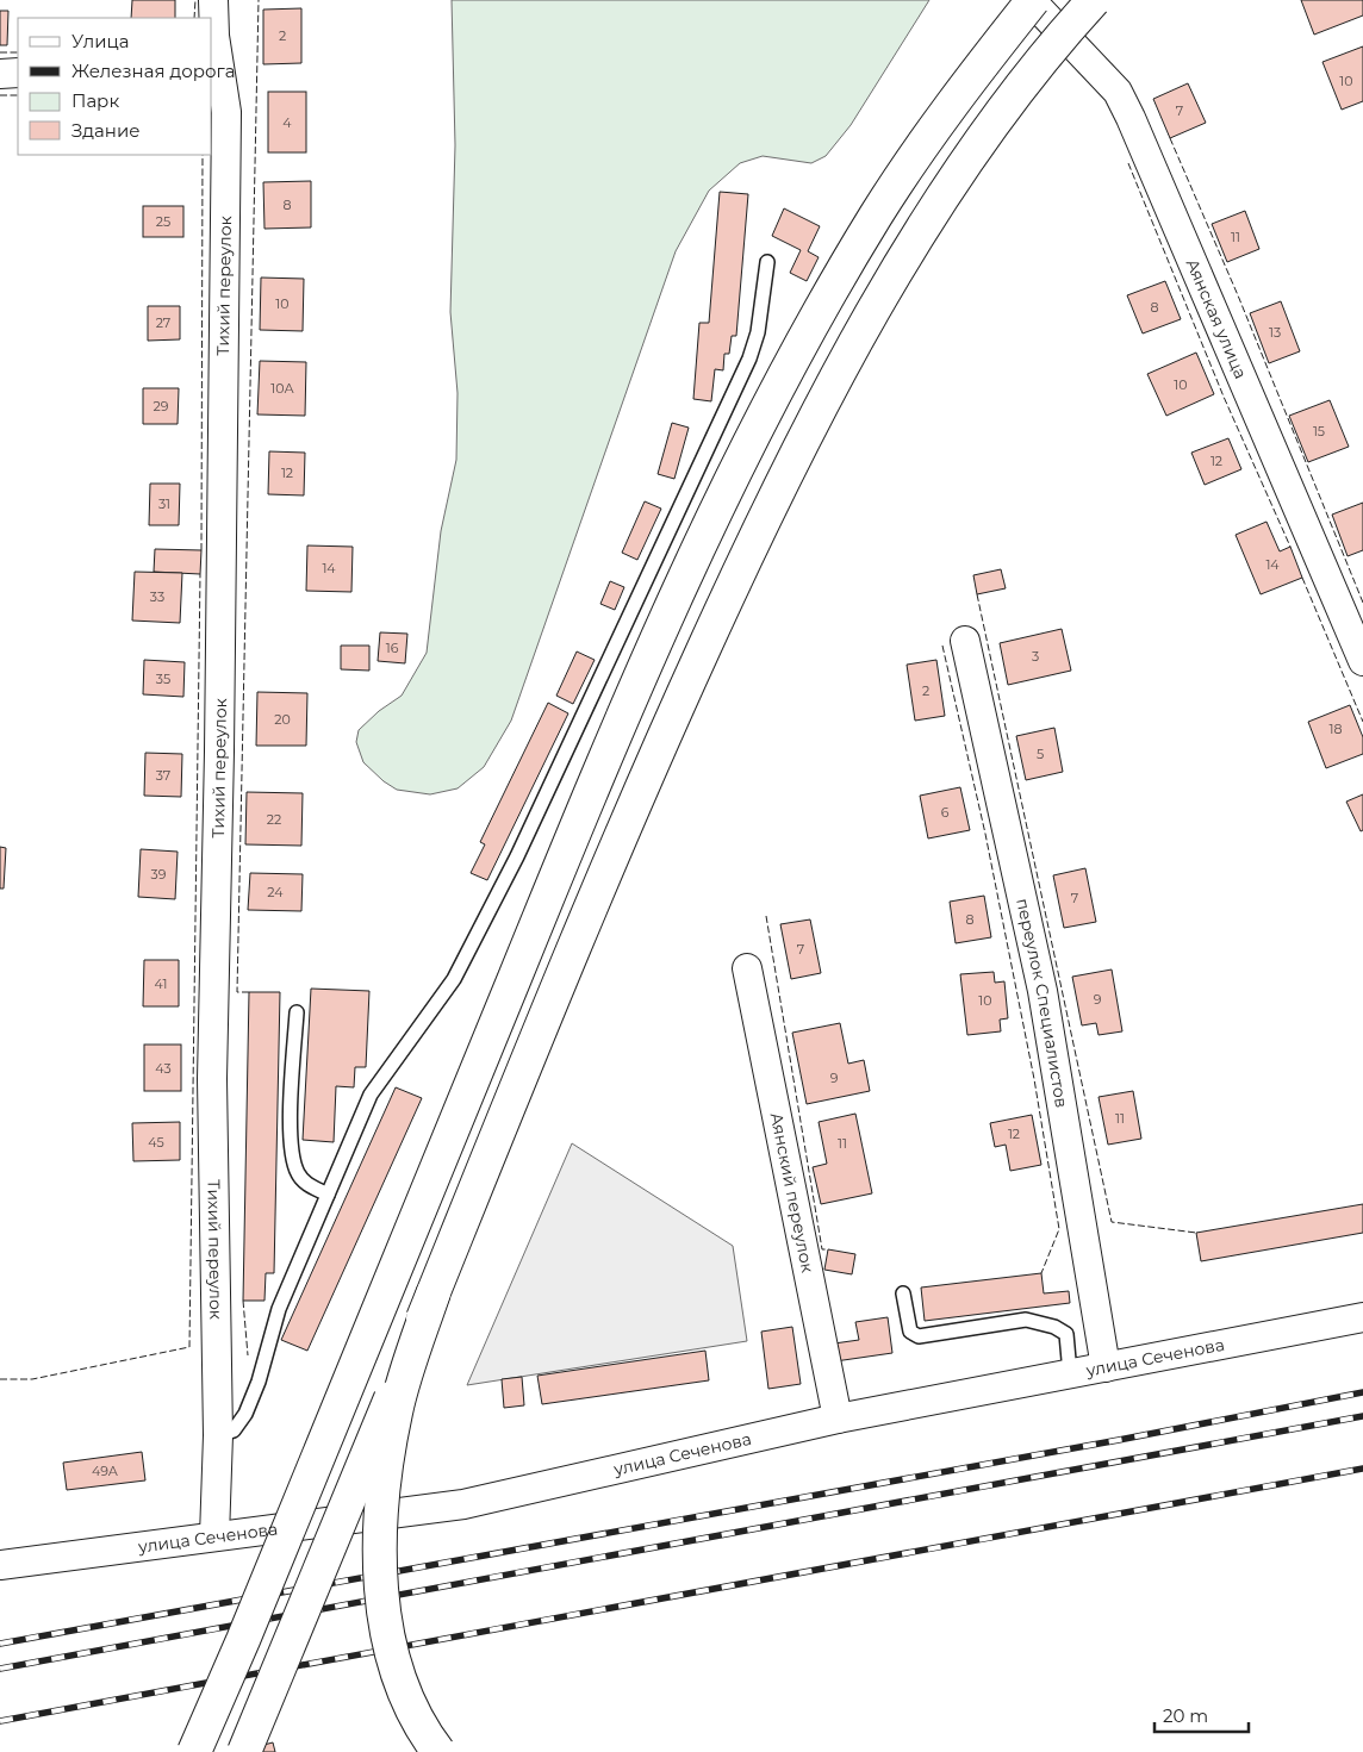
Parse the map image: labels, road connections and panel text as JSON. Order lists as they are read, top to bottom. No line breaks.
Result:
{"streets":{"street":["Тихий переулок","Аянская улица","переулок Специалистов","Аянский переулок","улица Сеченова"]},"crossings":[["Тихий переулок","улица Сеченова"],["переулок Специалистов","улица Сеченова"],["Аянский переулок","улица Сеченова"]],"house_numbers":["2","10","7","4","8","25","11","10","8","27","13","10","10А","29","15","12","12","31","14","14","33","16","3","35","2","20","18","5","37","6","22","39","24","7","8","7","41","9","10","43","9","11","12","45","11","49А"],"legend":["Улица","Железная дорога","Парк","Здание"],"scale_bar":"20 m"}
